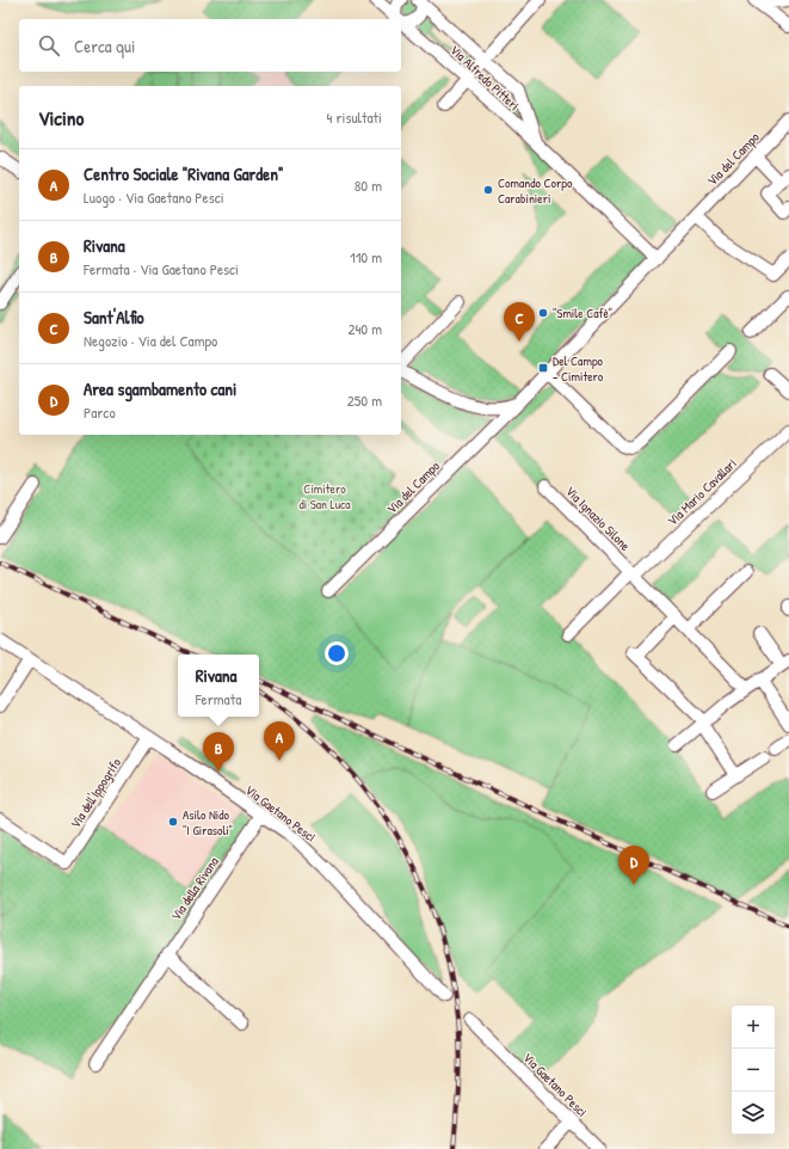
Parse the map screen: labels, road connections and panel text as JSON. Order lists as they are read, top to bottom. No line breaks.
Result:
{"streets":{"street":["Via Alfredo Pitteri","Via del Campo","Via Mario Cavallari","Via Ignazio Silone","Via dell'Ippogrifo","Via Gaetano Pesci","Via della Rivana"]},"crossings":[["Via Alfredo Pitteri","Via del Campo"],["Via Mario Cavallari","Via Ignazio Silone"],["Via dell'Ippogrifo","Via Gaetano Pesci"],["Via Gaetano Pesci","Via della Rivana"]],"parks":["Cimitero di San Luca"],"places":{"other":["Comando Corpo Carabinieri","\"Smile Cafè\"","Asilo Nido \"I Girasoli\""],"transit":["Del Campo - Cimitero"]},"page":{"search":"Cerca qui","heading":["Vicino","4 risultati"],"list":[{"mark":"A","name":"Centro Sociale \"Rivana Garden\"","note":"Luogo · Via Gaetano Pesci","value":"80 m"},{"mark":"B","name":"Rivana","note":"Fermata · Via Gaetano Pesci","value":"110 m"},{"mark":"C","name":"Sant'Alfio","note":"Negozio · Via del Campo","value":"240 m"},{"mark":"D","name":"Area sgambamento cani","note":"Parco","value":"250 m"}],"pins":["C","A","B","D"],"popup":["Rivana","Fermata"],"map_buttons":["+","−"]}}
